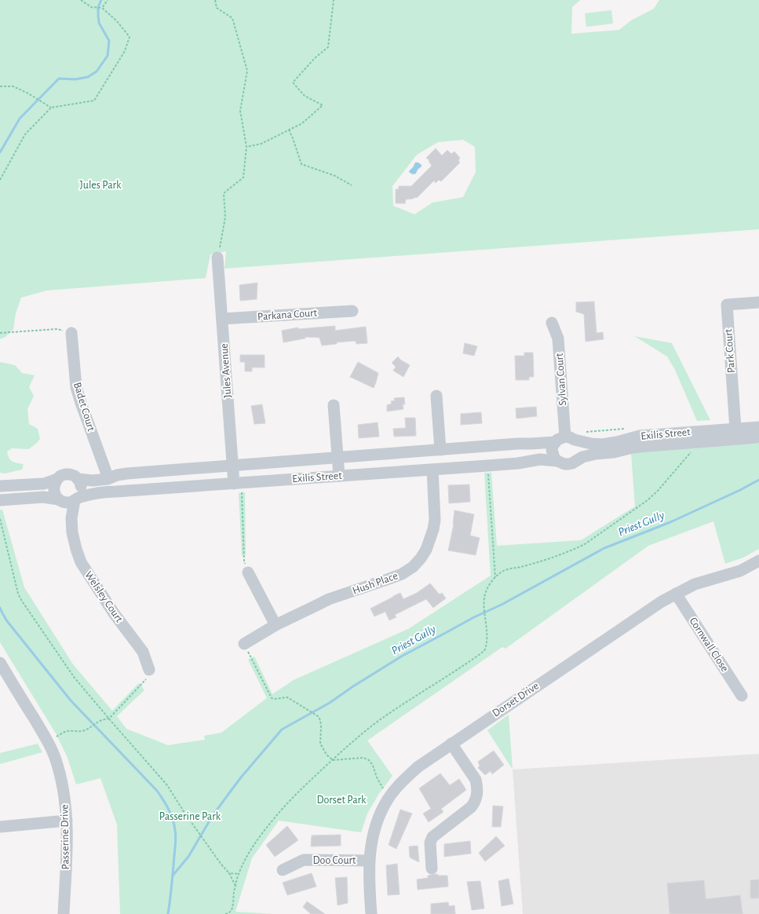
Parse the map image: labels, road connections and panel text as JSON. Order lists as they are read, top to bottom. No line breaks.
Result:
{"streets":{"street":["Parkana Court","Park Court","Jules Avenue","Sylvan Court","Badet Court","Exilis Street","Hush Place","Welsley Court","Cornwall Close","Dorset Drive","Passerine Drive","Doo Court"]},"crossings":[["Parkana Court","Jules Avenue"],["Park Court","Exilis Street"],["Jules Avenue","Exilis Street"],["Sylvan Court","Exilis Street"],["Badet Court","Exilis Street"],["Exilis Street","Hush Place"],["Exilis Street","Welsley Court"],["Cornwall Close","Dorset Drive"],["Dorset Drive","Doo Court"]],"water":["Priest Gully"],"parks":["Jules Park","Dorset Park","Passerine Park"]}
